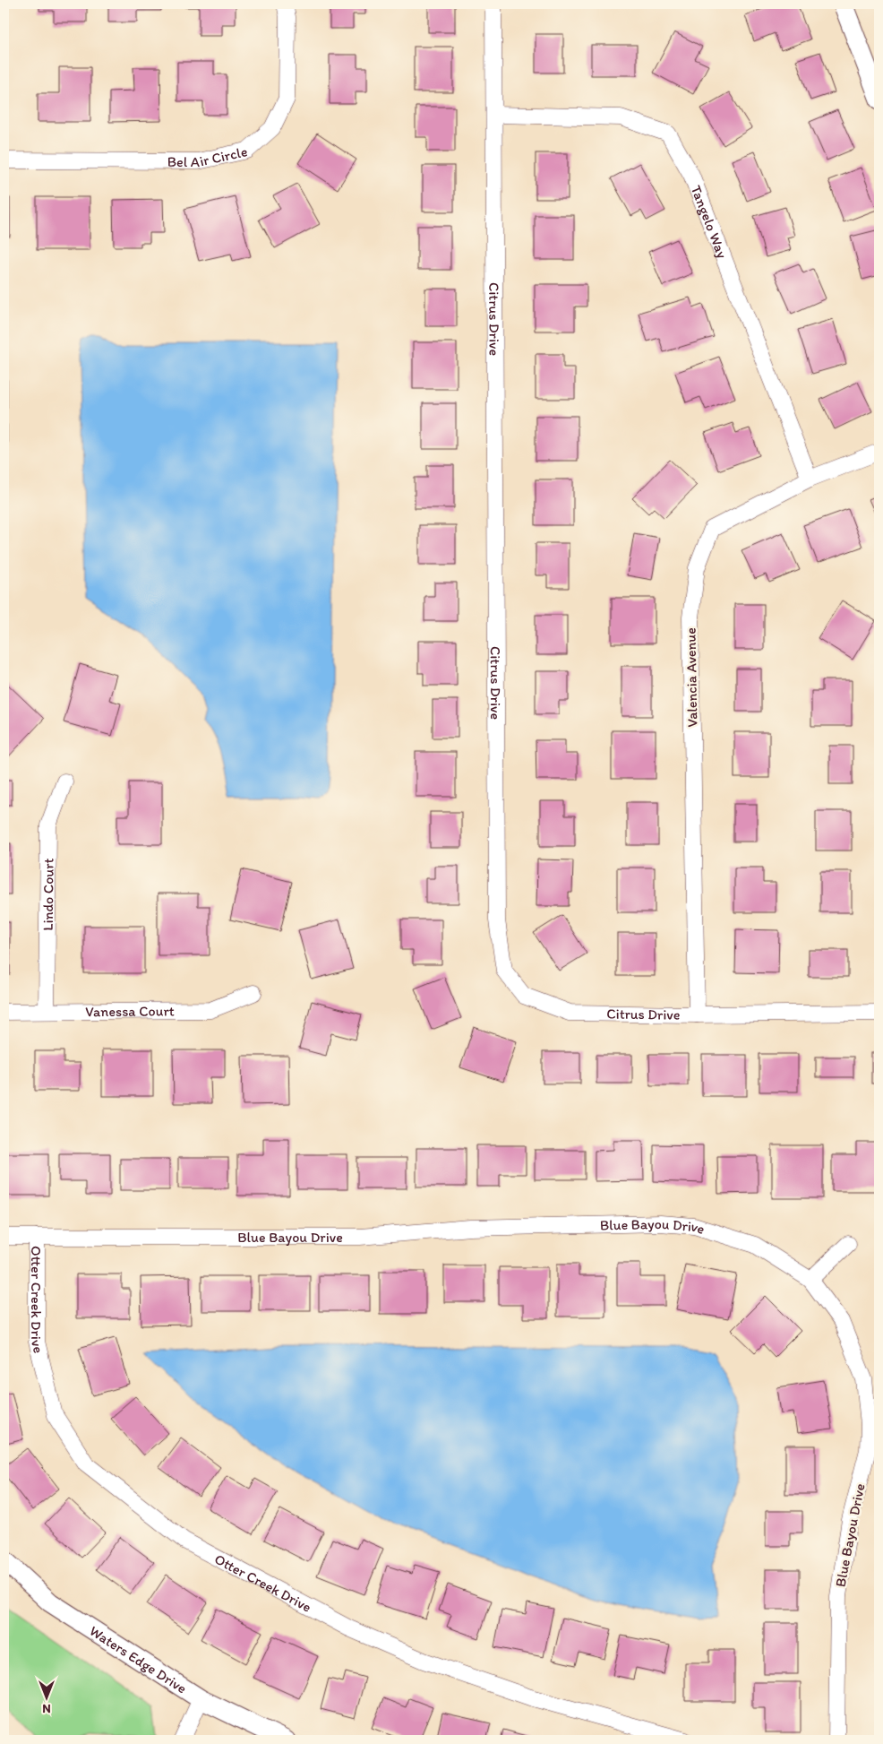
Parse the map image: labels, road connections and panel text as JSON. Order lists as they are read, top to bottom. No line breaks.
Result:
{"streets":{"street":["Bel Air Circle","Tangelo Way","Citrus Drive","Valencia Avenue","Lindo Court","Vanessa Court","Blue Bayou Drive","Otter Creek Drive","Waters Edge Drive"]},"crossings":[["Tangelo Way","Citrus Drive"],["Tangelo Way","Valencia Avenue"],["Citrus Drive","Valencia Avenue"],["Lindo Court","Vanessa Court"],["Blue Bayou Drive","Otter Creek Drive"]],"north":"bottom"}
